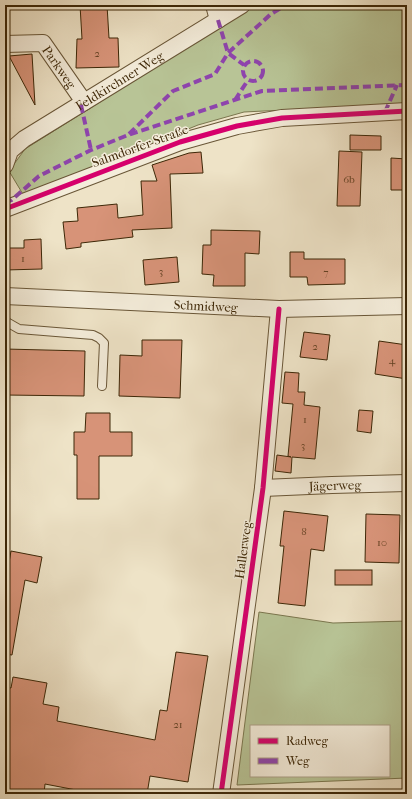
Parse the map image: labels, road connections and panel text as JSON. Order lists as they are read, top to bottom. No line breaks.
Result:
{"streets":{"street":["Parkweg","Feldkirchner Weg","Salmdorfer Straße","Schmidweg","Jägerweg","Hallerweg"]},"crossings":[["Parkweg","Feldkirchner Weg"],["Schmidweg","Hallerweg"],["Jägerweg","Hallerweg"]],"house_numbers":["2","6b","1","3","7","2","4","1","3","8","10","21"],"legend":["Radweg","Weg"]}
